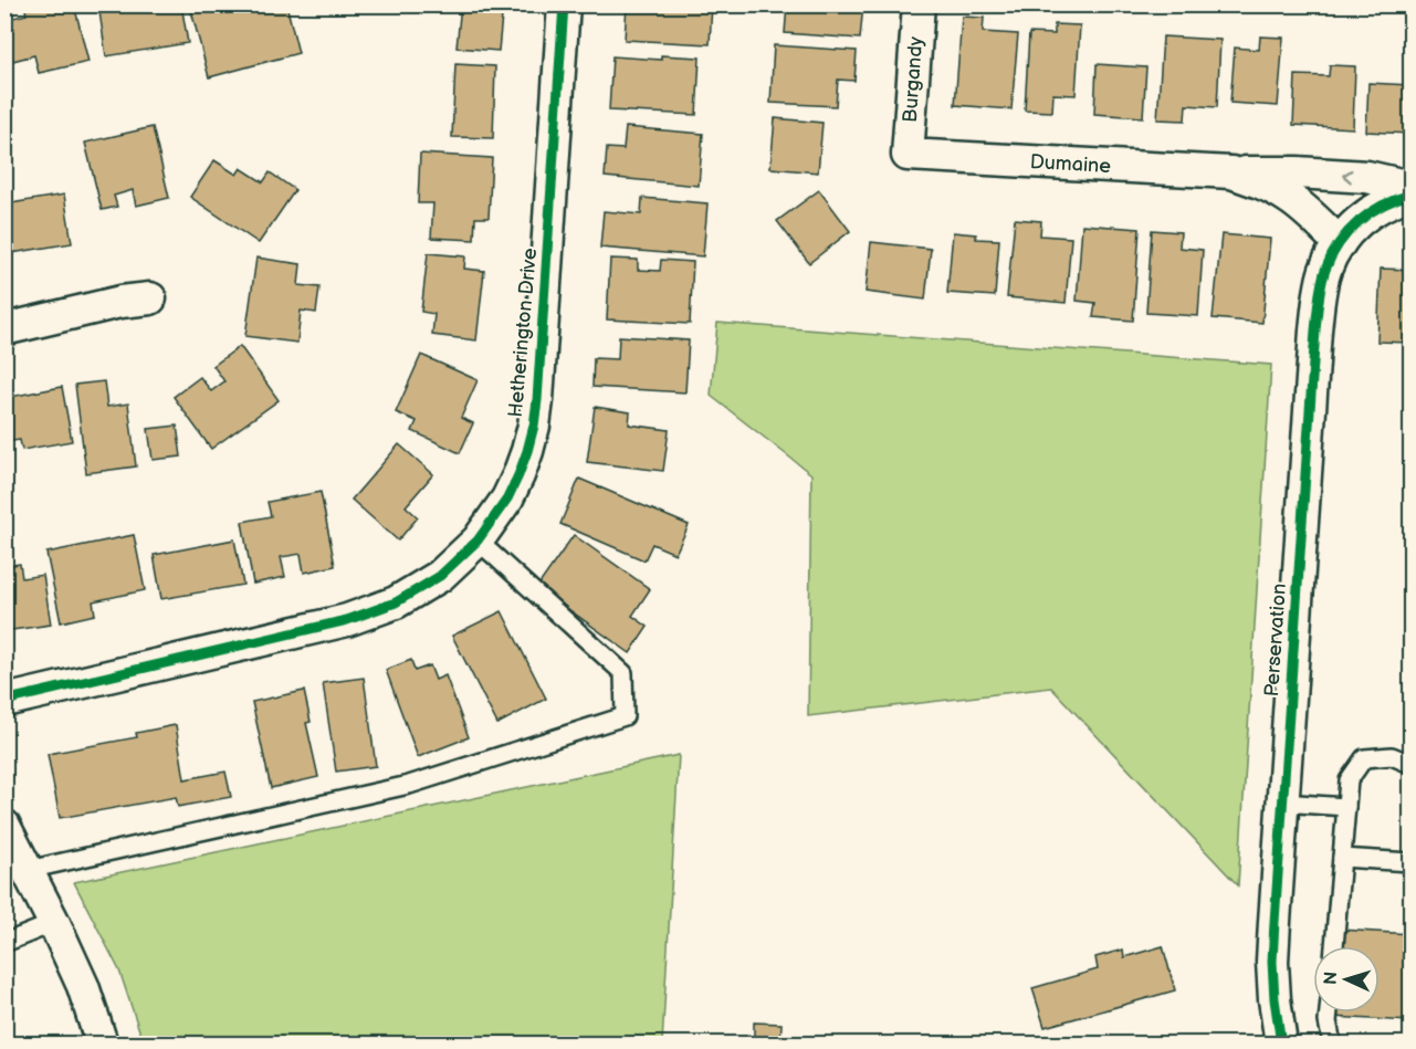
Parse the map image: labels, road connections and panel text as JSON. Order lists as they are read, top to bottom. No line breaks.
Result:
{"streets":{"street":["Burgandy","Dumaine","Hetherington Drive","Perservation"]},"crossings":[["Burgandy","Dumaine"],["Dumaine","Perservation"]],"north":"left"}
